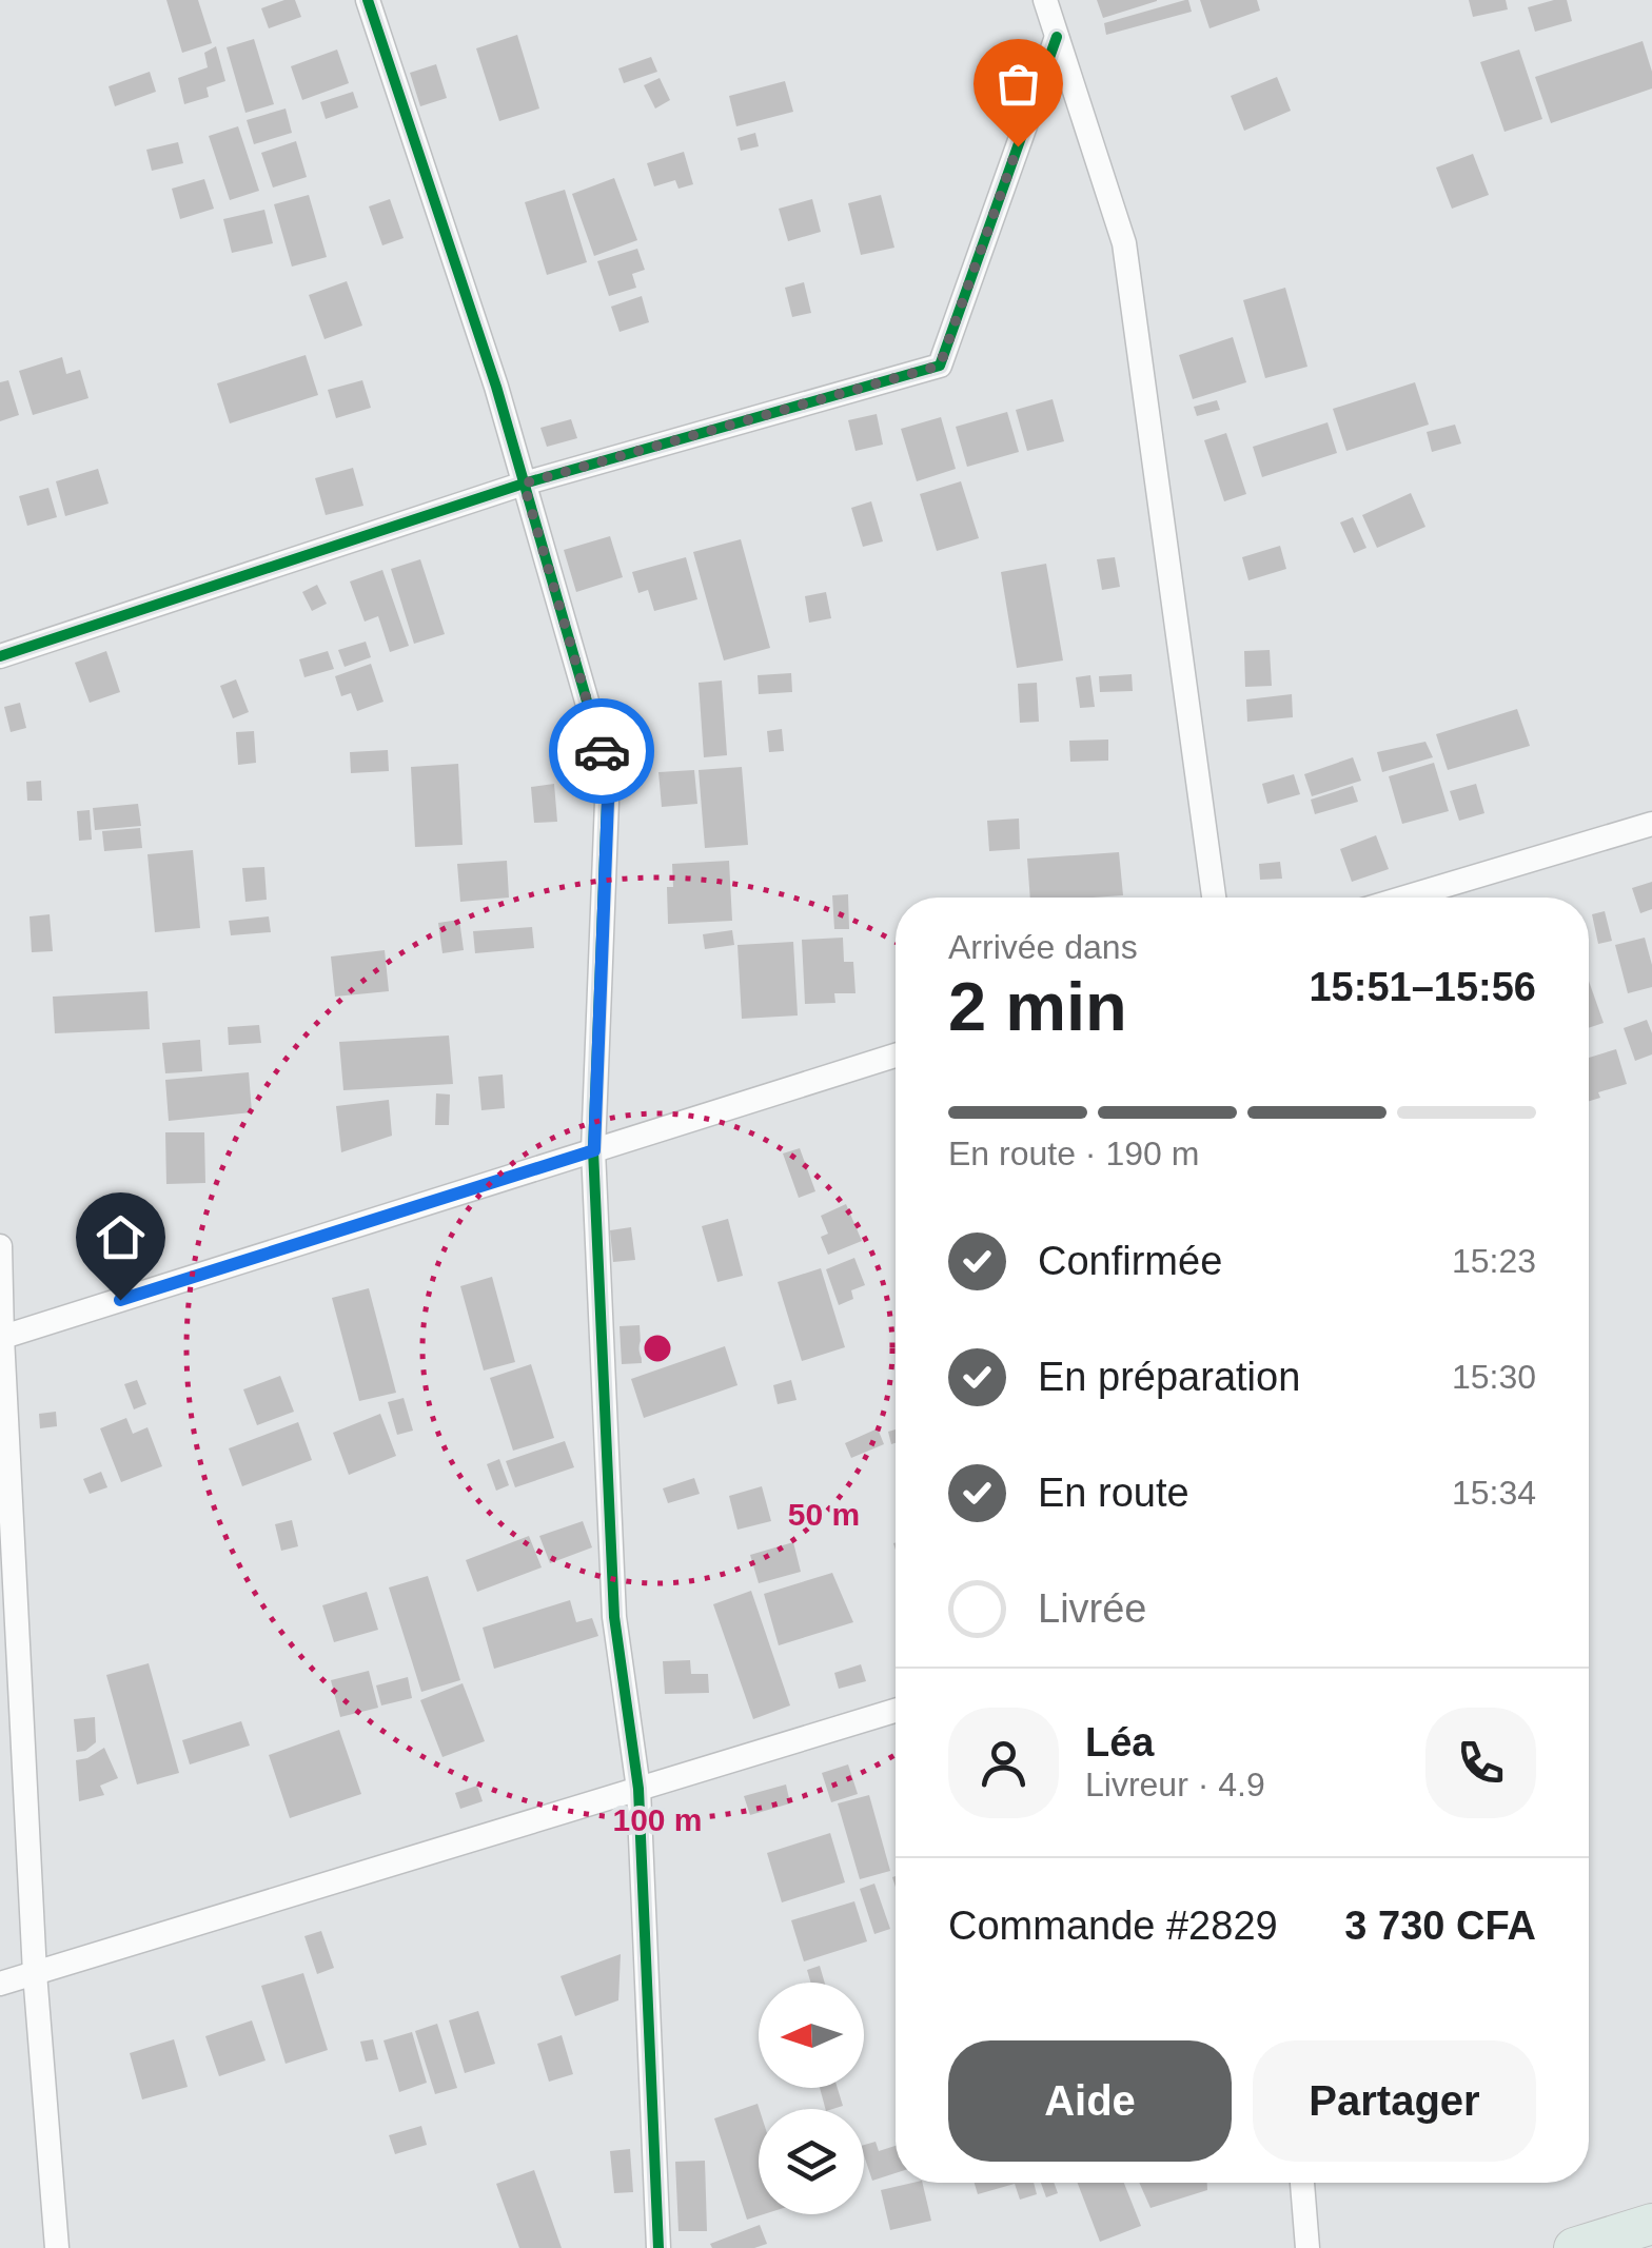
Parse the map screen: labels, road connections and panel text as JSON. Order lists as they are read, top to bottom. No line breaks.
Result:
{"north":"left","page":{"heading":["2 min","Arrivée dans","15:51–15:56"],"panel":["Léa","Livreur · 4.9","Commande #2829","3 730 CFA"],"bar":"En route · 190 m","list":[["Confirmée","15:23"],["En préparation","15:30"],["En route","15:34"],"Livrée"],"buttons":["Aide","Partager"]},"rings":["50 m","100 m"]}
